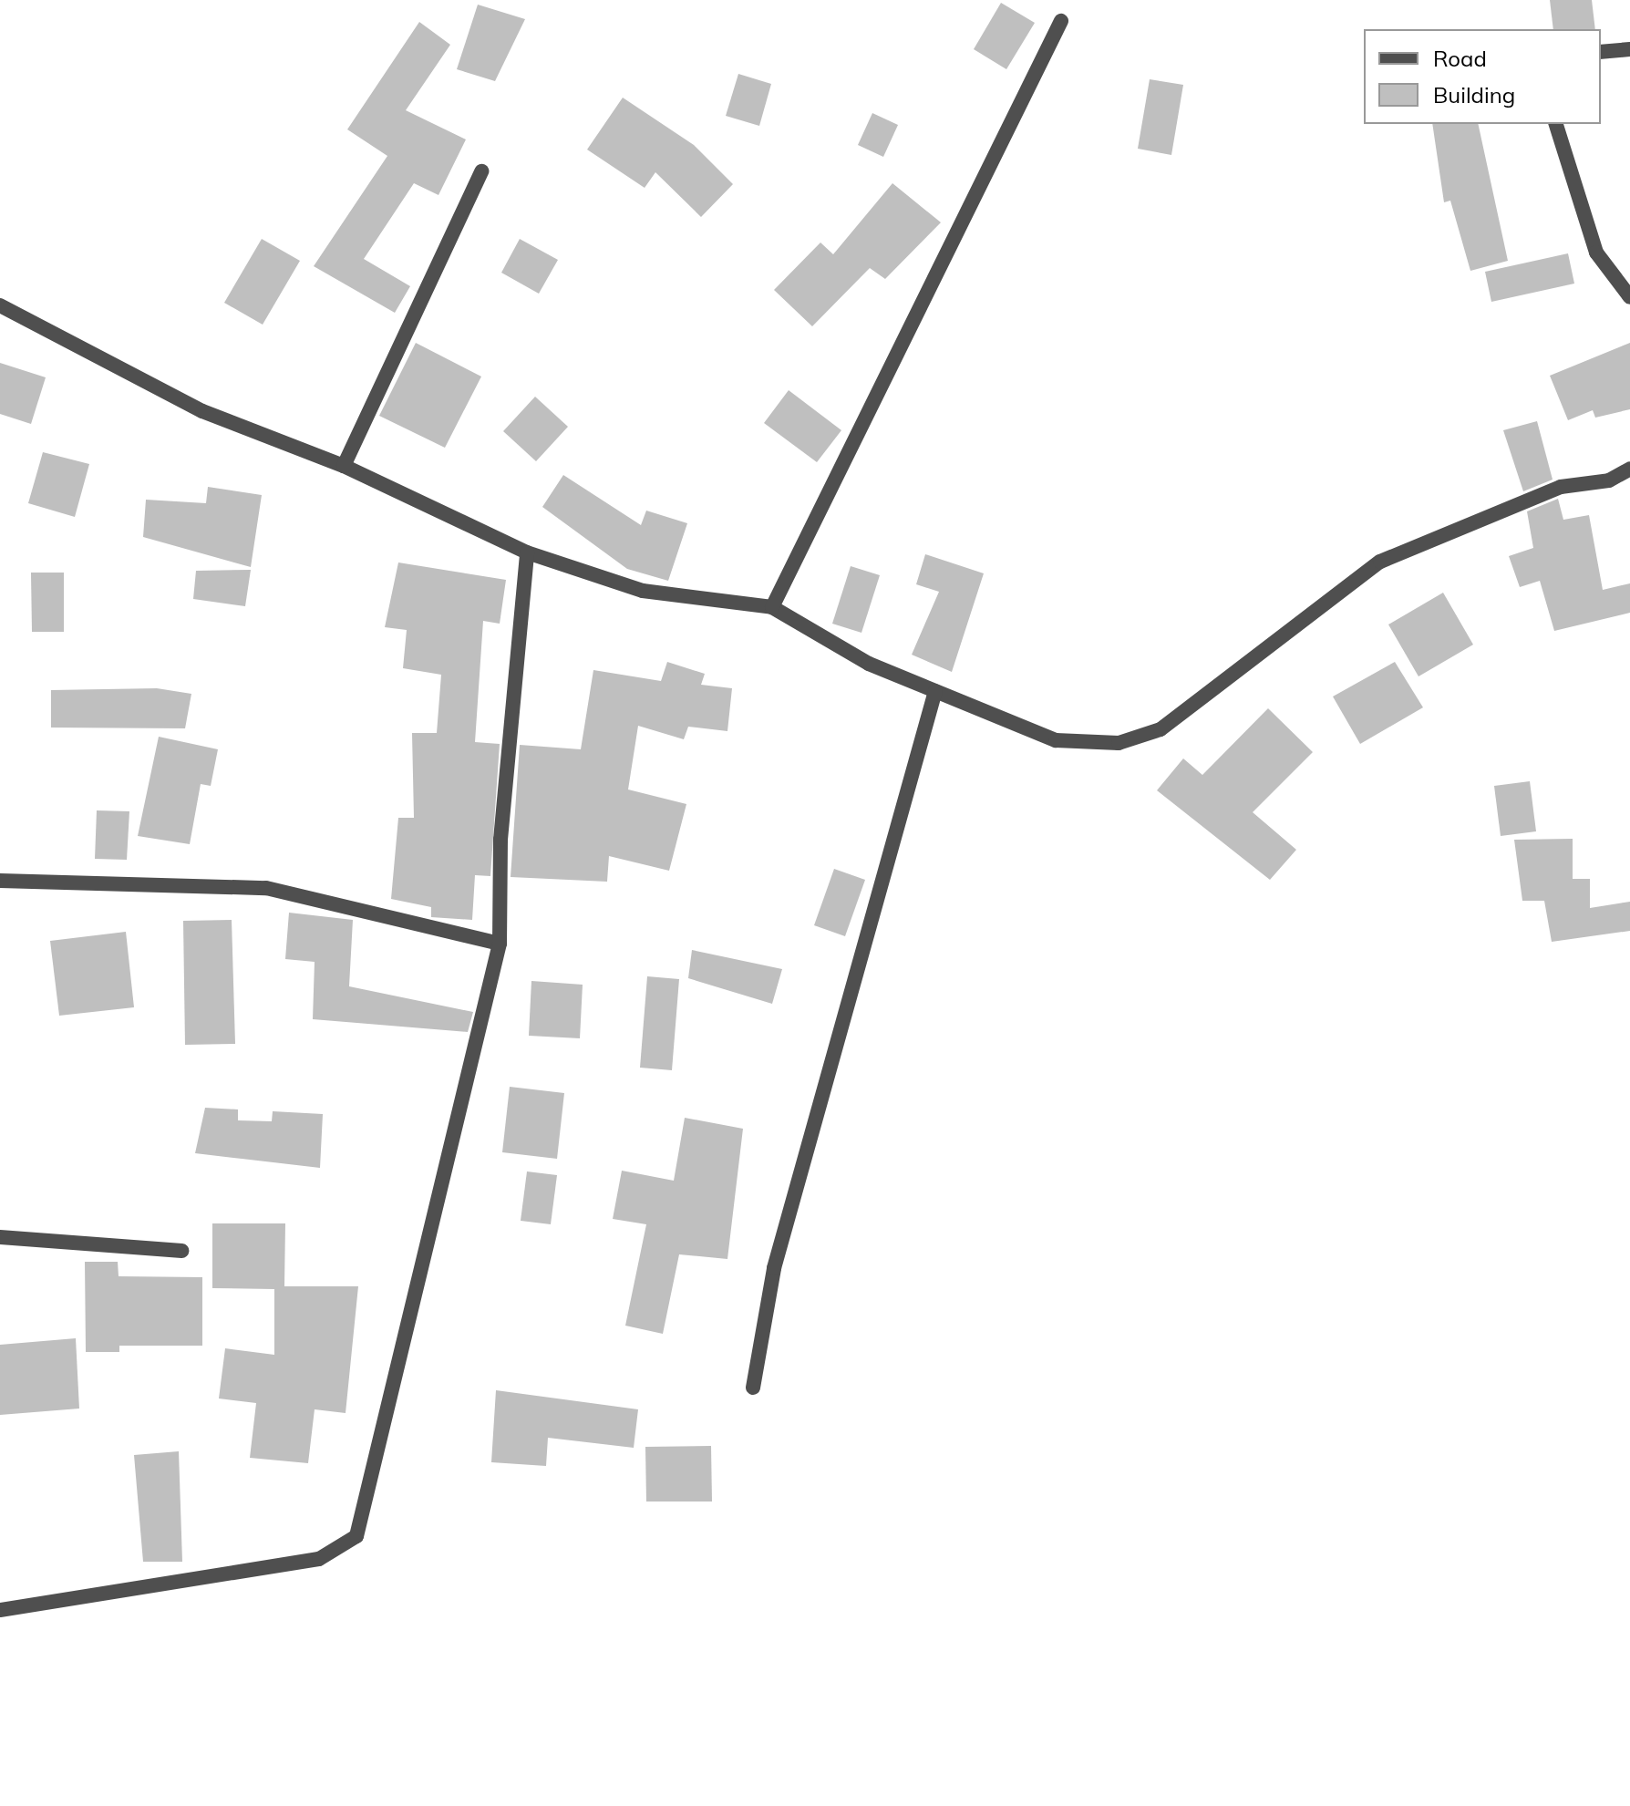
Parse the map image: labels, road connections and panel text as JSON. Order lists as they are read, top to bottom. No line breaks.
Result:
{"legend":["Road","Building"]}
